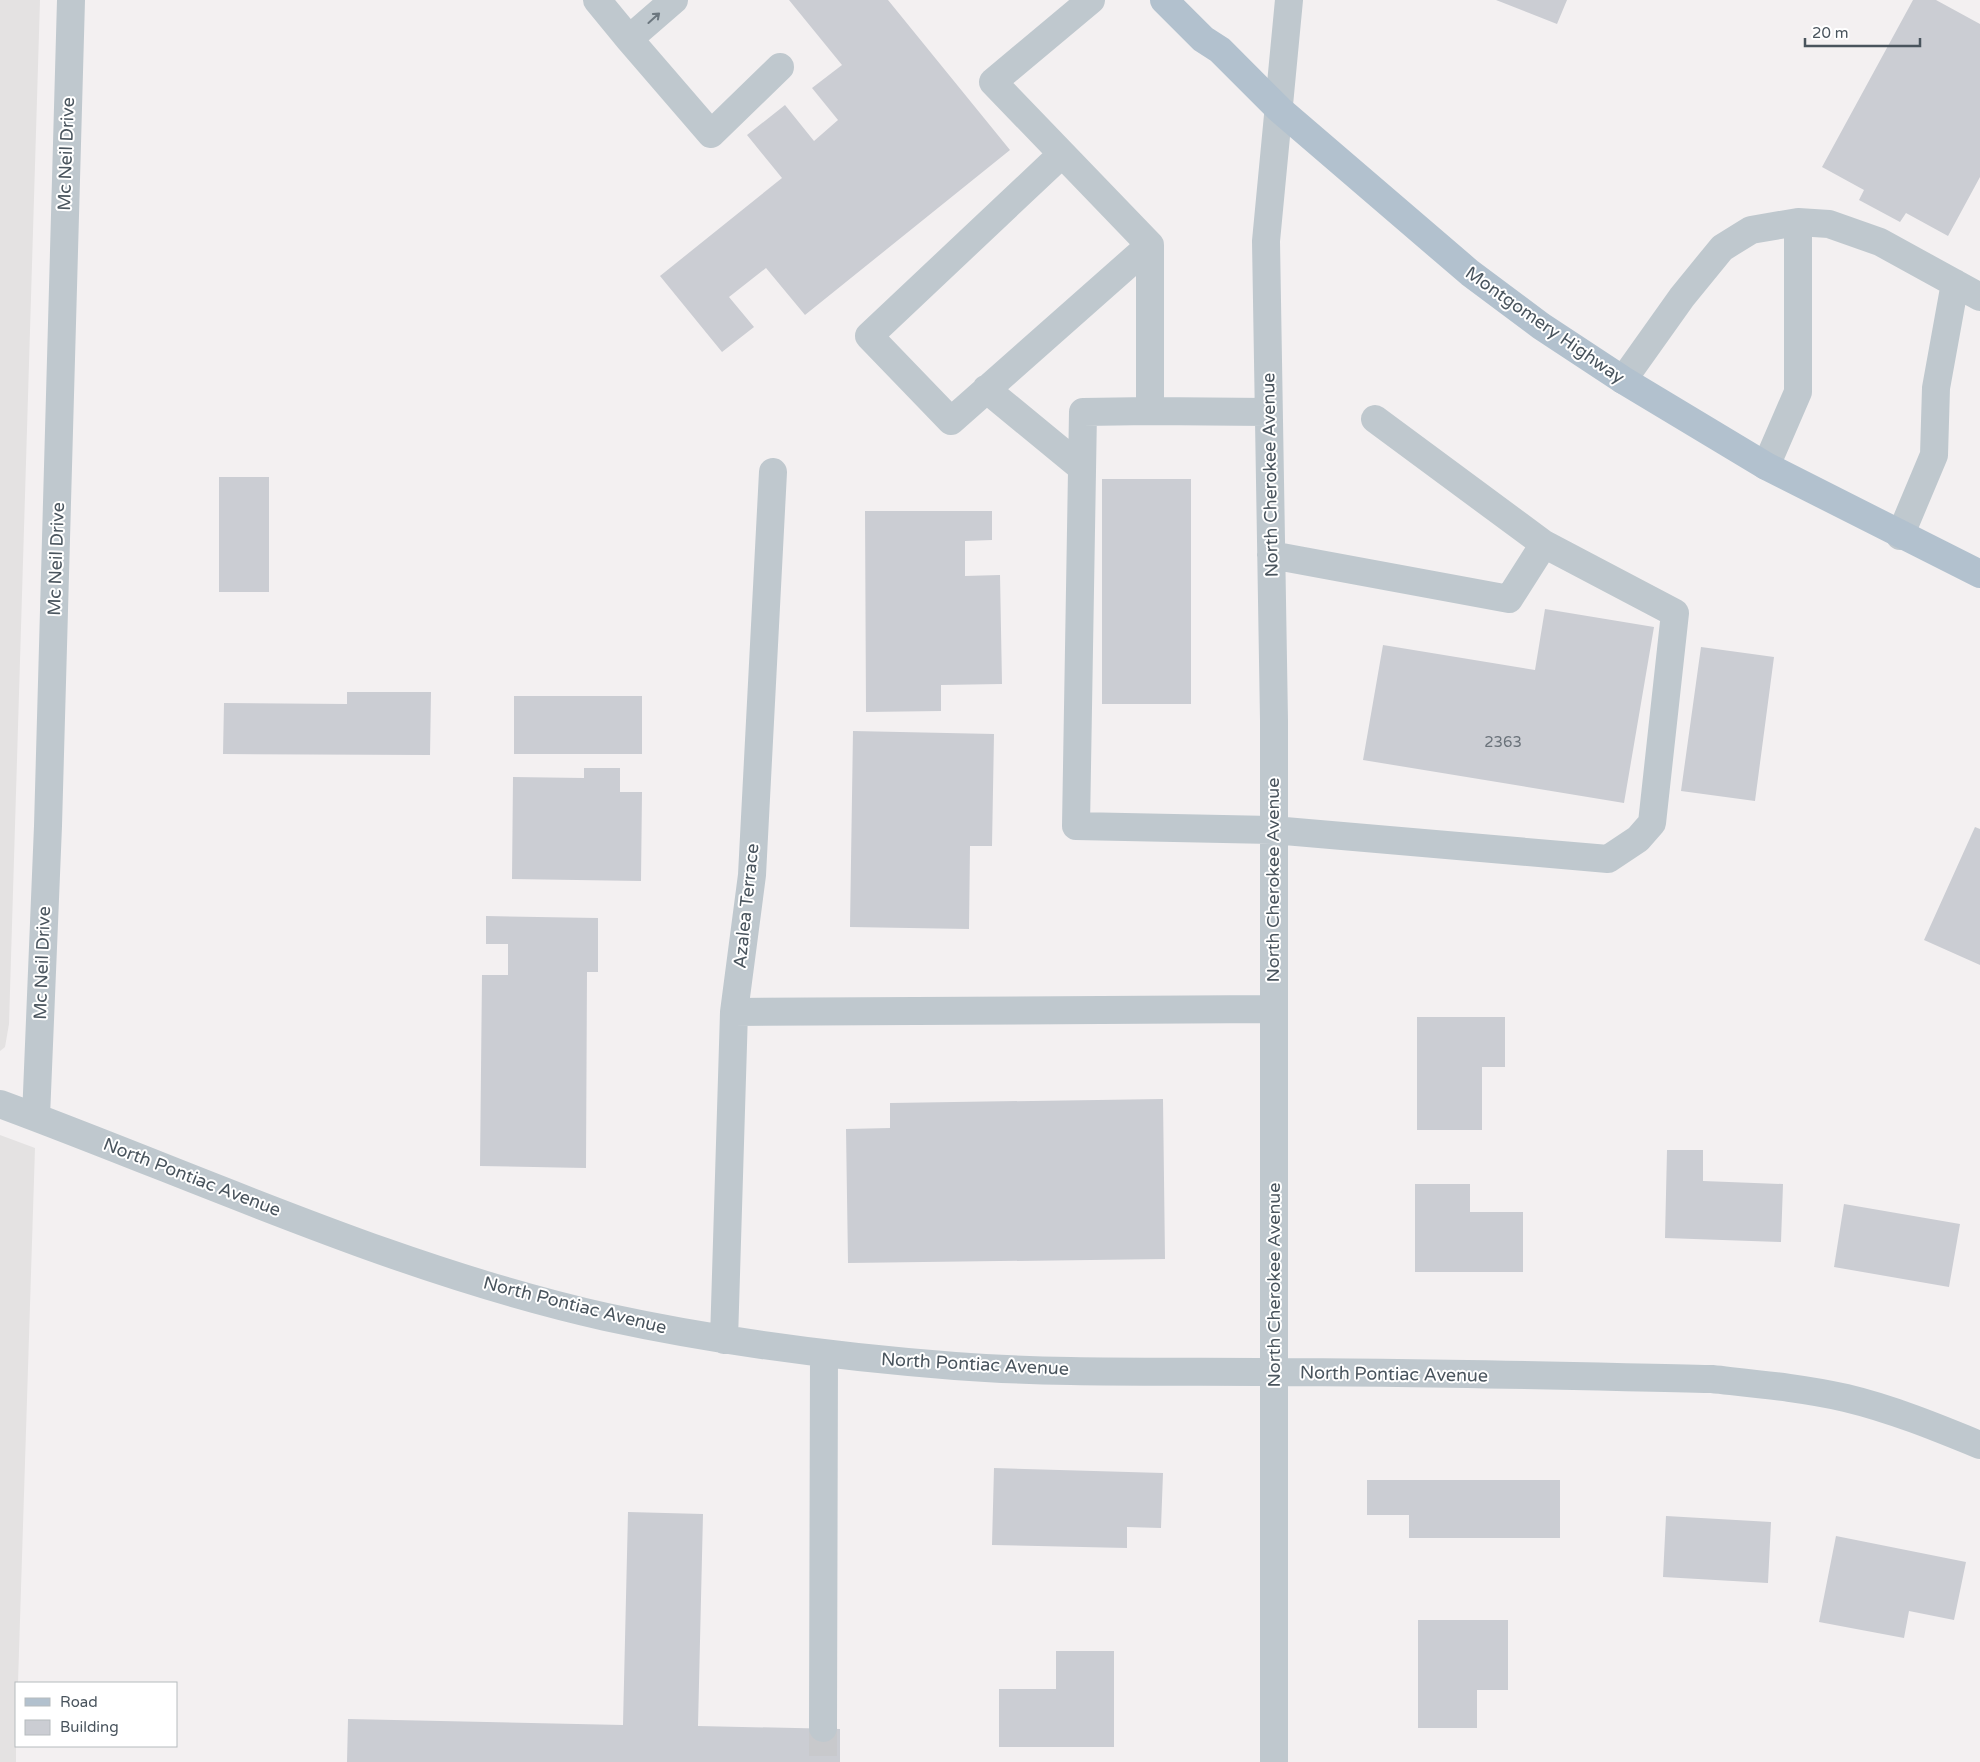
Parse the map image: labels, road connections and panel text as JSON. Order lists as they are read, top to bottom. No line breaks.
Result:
{"streets":{"main road":["Montgomery Highway"],"street":["Mc Neil Drive","North Cherokee Avenue","Azalea Terrace","North Pontiac Avenue"]},"crossings":[["Mc Neil Drive","North Pontiac Avenue"],["Montgomery Highway","North Cherokee Avenue"],["North Cherokee Avenue","North Pontiac Avenue"],["Azalea Terrace","North Pontiac Avenue"]],"house_numbers":["2363"],"legend":["Road","Building"],"scale_bar":"20 m"}
